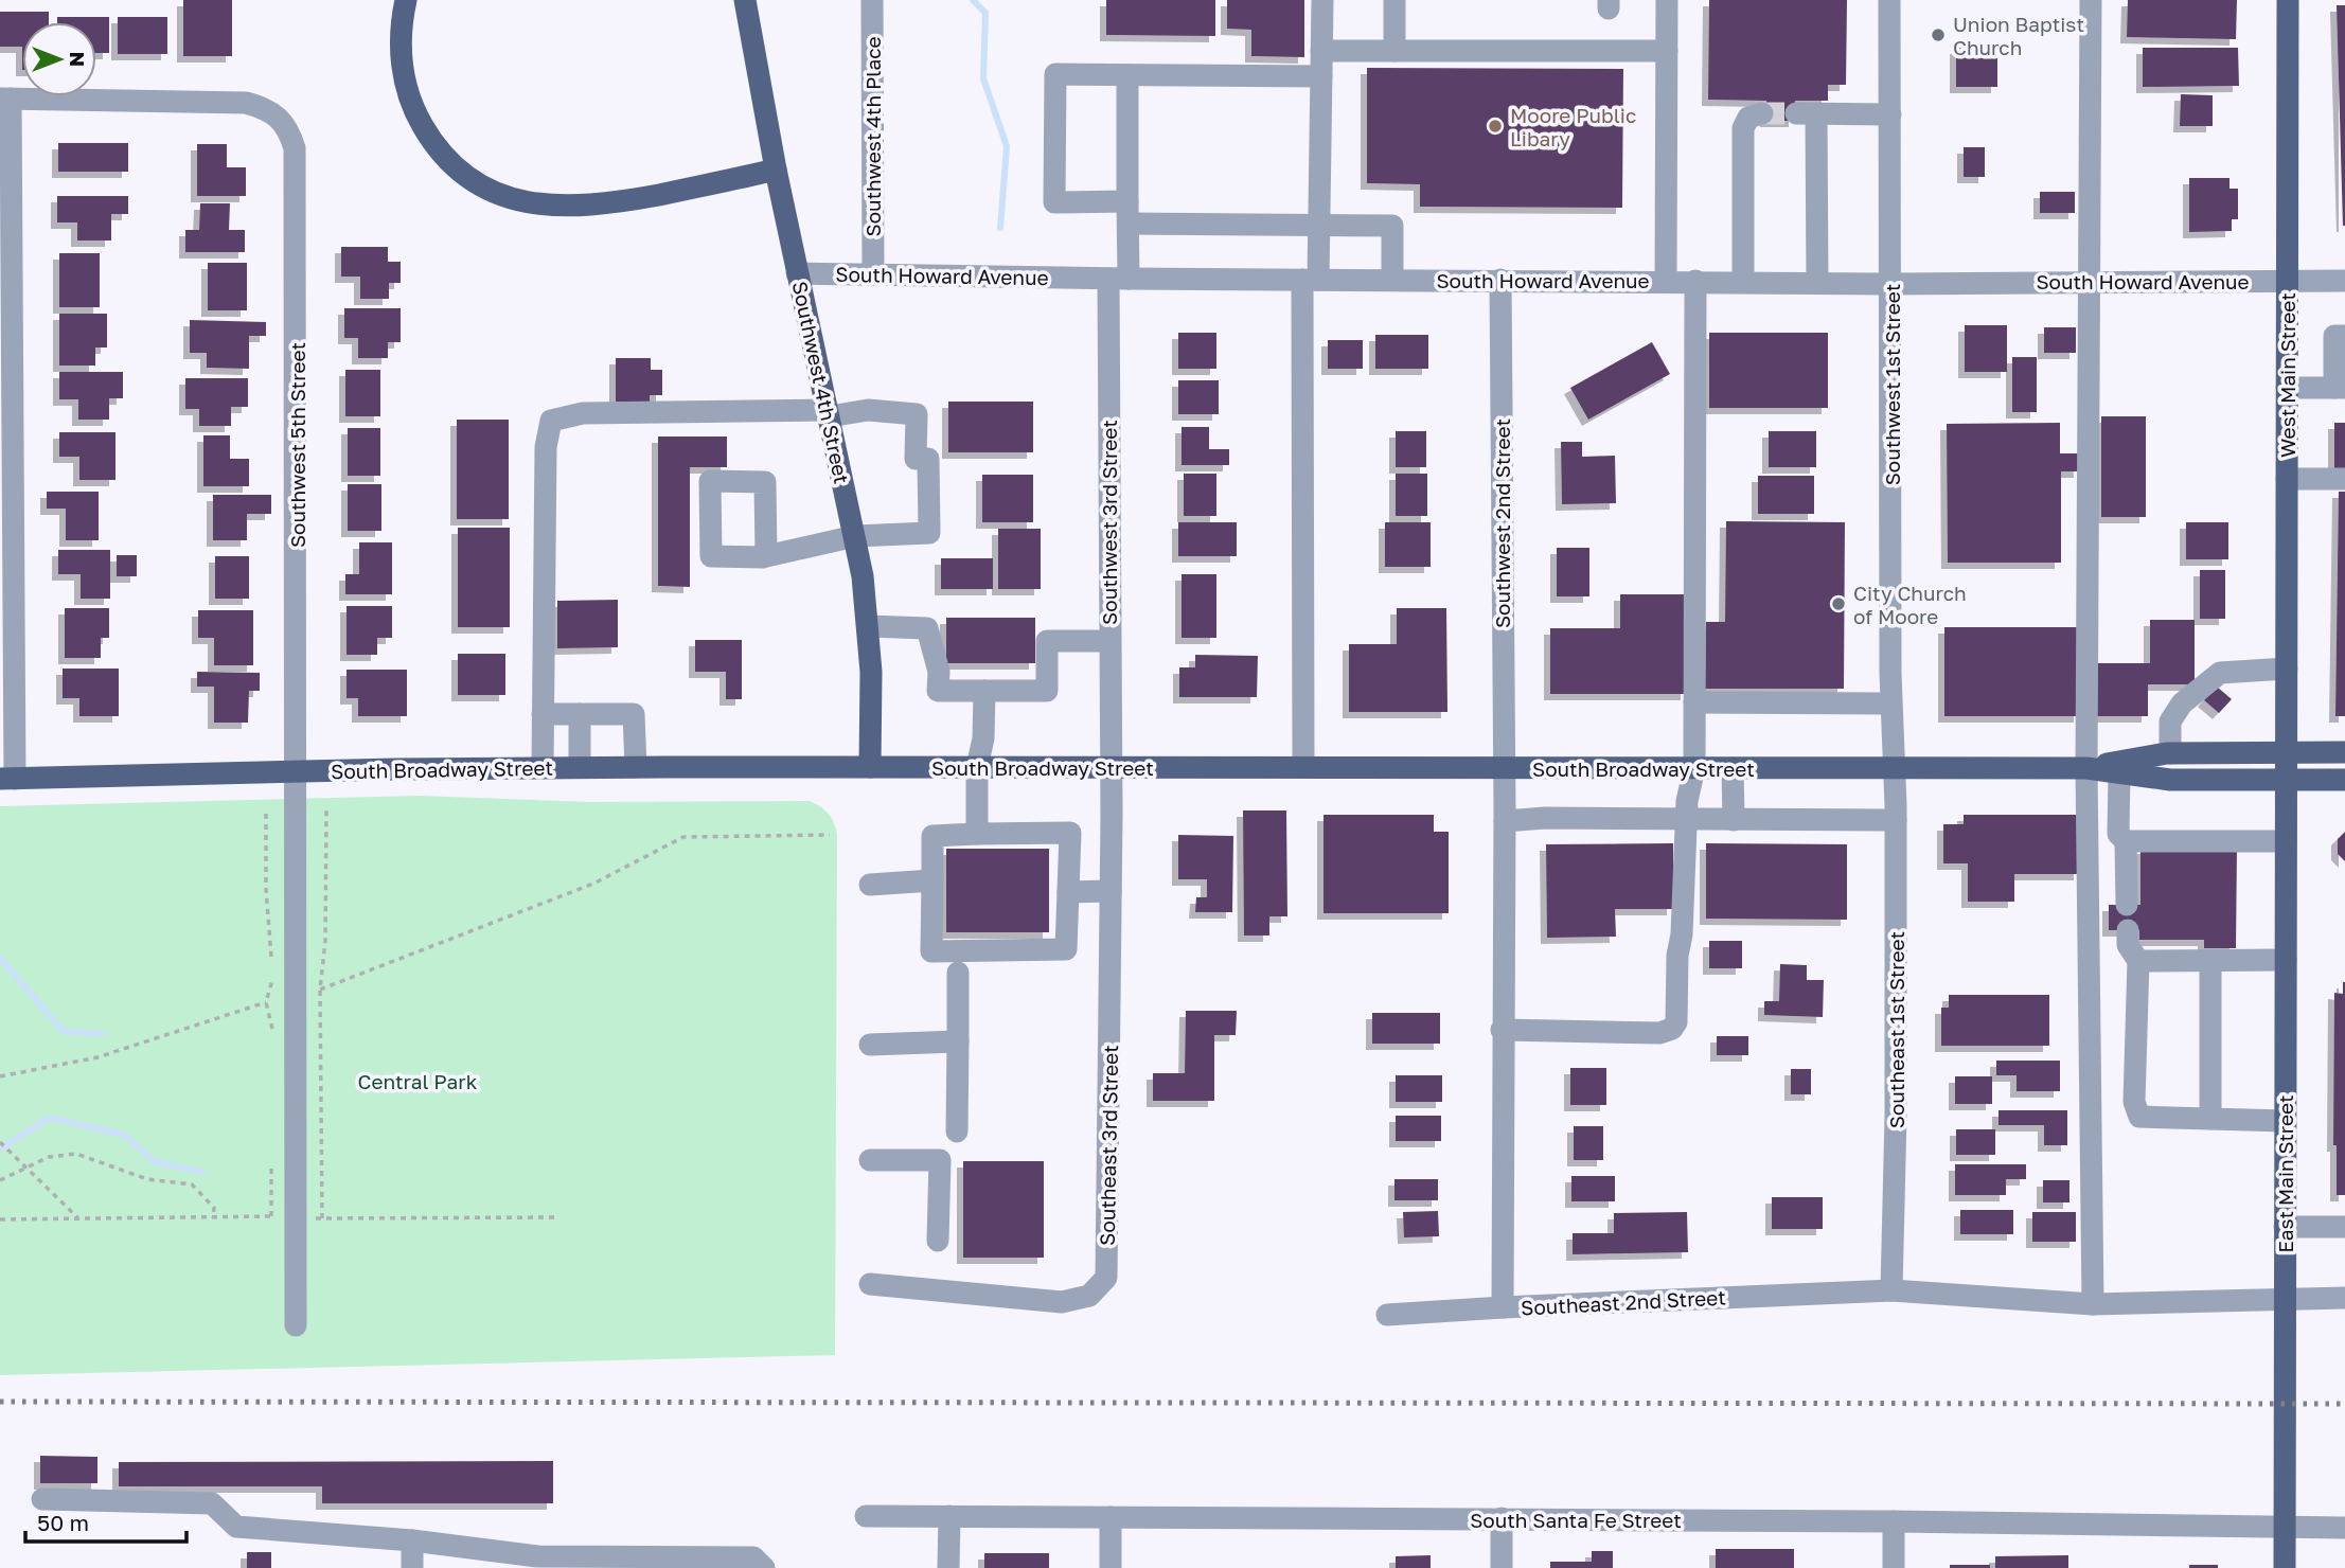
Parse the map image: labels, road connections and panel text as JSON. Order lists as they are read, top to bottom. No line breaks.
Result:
{"streets":{"main road":["West Main Street","Southwest 4th Street","South Broadway Street","East Main Street"],"street":["Southwest 4th Place","South Howard Avenue","Southwest 1st Street","Southwest 5th Street","Southwest 3rd Street","Southwest 2nd Street","Southeast 1st Street","Southeast 3rd Street","Southeast 2nd Street","South Santa Fe Street"]},"crossings":[["Southwest 4th Place","South Howard Avenue"],["South Howard Avenue","West Main Street"],["South Howard Avenue","Southwest 4th Street"],["South Howard Avenue","Southwest 1st Street"],["South Howard Avenue","Southwest 3rd Street"],["South Howard Avenue","Southwest 2nd Street"],["West Main Street","South Broadway Street"],["West Main Street","East Main Street"],["Southwest 4th Street","South Broadway Street"],["Southwest 1st Street","South Broadway Street"],["Southwest 1st Street","Southeast 1st Street"],["Southwest 5th Street","South Broadway Street"],["Southwest 3rd Street","South Broadway Street"],["Southwest 3rd Street","Southeast 3rd Street"],["Southwest 2nd Street","South Broadway Street"],["Southwest 2nd Street","Southeast 2nd Street"],["South Broadway Street","Southeast 1st Street"],["South Broadway Street","Southeast 3rd Street"],["South Broadway Street","East Main Street"],["South Broadway Street","Southeast 2nd Street"],["Southeast 1st Street","Southeast 2nd Street"],["East Main Street","Southeast 2nd Street"],["East Main Street","South Santa Fe Street"]],"parks":["Central Park"],"places":["Union Baptist Church","Moore Public Libary","City Church of Moore"],"scale_bar":"50 m","north":"right"}
